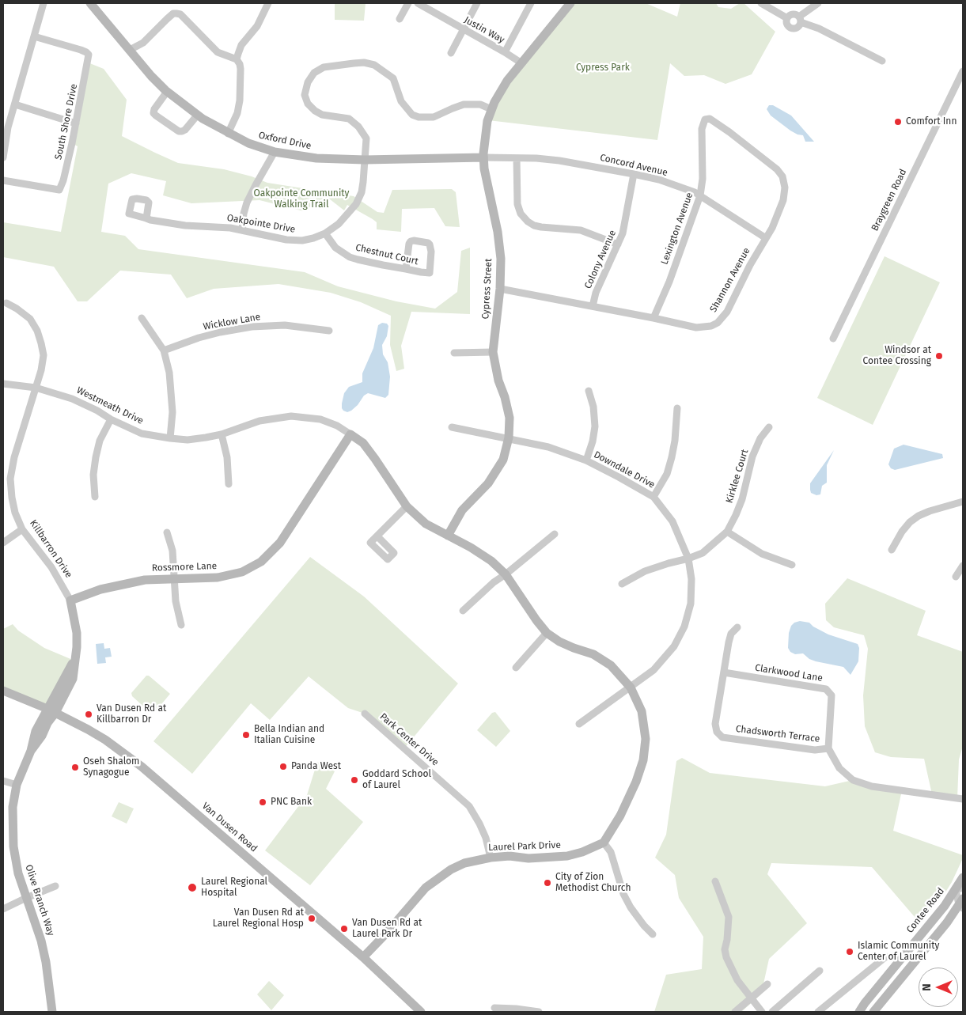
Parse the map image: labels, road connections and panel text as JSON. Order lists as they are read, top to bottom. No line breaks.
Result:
{"streets":{"street":["Justin Way","South Shore Drive","Oxford Drive","Concord Avenue","Braygreen Road","Oakpointe Drive","Lexington Avenue","Chestnut Court","Colony Avenue","Shannon Avenue","Cypress Street","Wicklow Lane","Westmeath Drive","Downdale Drive","Kirklee Court","Killbarron Drive","Rossmore Lane","Clarkwood Lane","Chadsworth Terrace","Park Center Drive","Van Dusen Road","Laurel Park Drive","Olive Branch Way","Contee Road"]},"crossings":[["Justin Way","Cypress Street"],["Oxford Drive","Concord Avenue"],["Oxford Drive","Oakpointe Drive"],["Oxford Drive","Cypress Street"],["Concord Avenue","Lexington Avenue"],["Concord Avenue","Colony Avenue"],["Concord Avenue","Shannon Avenue"],["Concord Avenue","Cypress Street"],["Oakpointe Drive","Chestnut Court"],["Oakpointe Drive","Cypress Street"],["Lexington Avenue","Shannon Avenue"],["Colony Avenue","Shannon Avenue"],["Shannon Avenue","Cypress Street"],["Cypress Street","Westmeath Drive"],["Cypress Street","Downdale Drive"],["Westmeath Drive","Downdale Drive"],["Westmeath Drive","Killbarron Drive"],["Westmeath Drive","Rossmore Lane"],["Westmeath Drive","Laurel Park Drive"],["Downdale Drive","Kirklee Court"],["Killbarron Drive","Rossmore Lane"],["Killbarron Drive","Van Dusen Road"],["Killbarron Drive","Olive Branch Way"],["Clarkwood Lane","Chadsworth Terrace"],["Park Center Drive","Laurel Park Drive"],["Van Dusen Road","Laurel Park Drive"],["Van Dusen Road","Olive Branch Way"]],"parks":["Cypress Park","Oakpointe Community Walking Trail"],"places":["Comfort Inn","Windsor at Contee Crossing","Van Dusen Rd at Killbarron Dr","Bella Indian and Italian Cuisine","Panda West","Oseh Shalom Synagogue","Goddard School of Laurel","PNC Bank","City of Zion Methodist Church","Laurel Regional Hospital","Van Dusen Rd at Laurel Regional Hosp","Van Dusen Rd at Laurel Park Dr","Islamic Community Center of Laurel"],"north":"left"}
